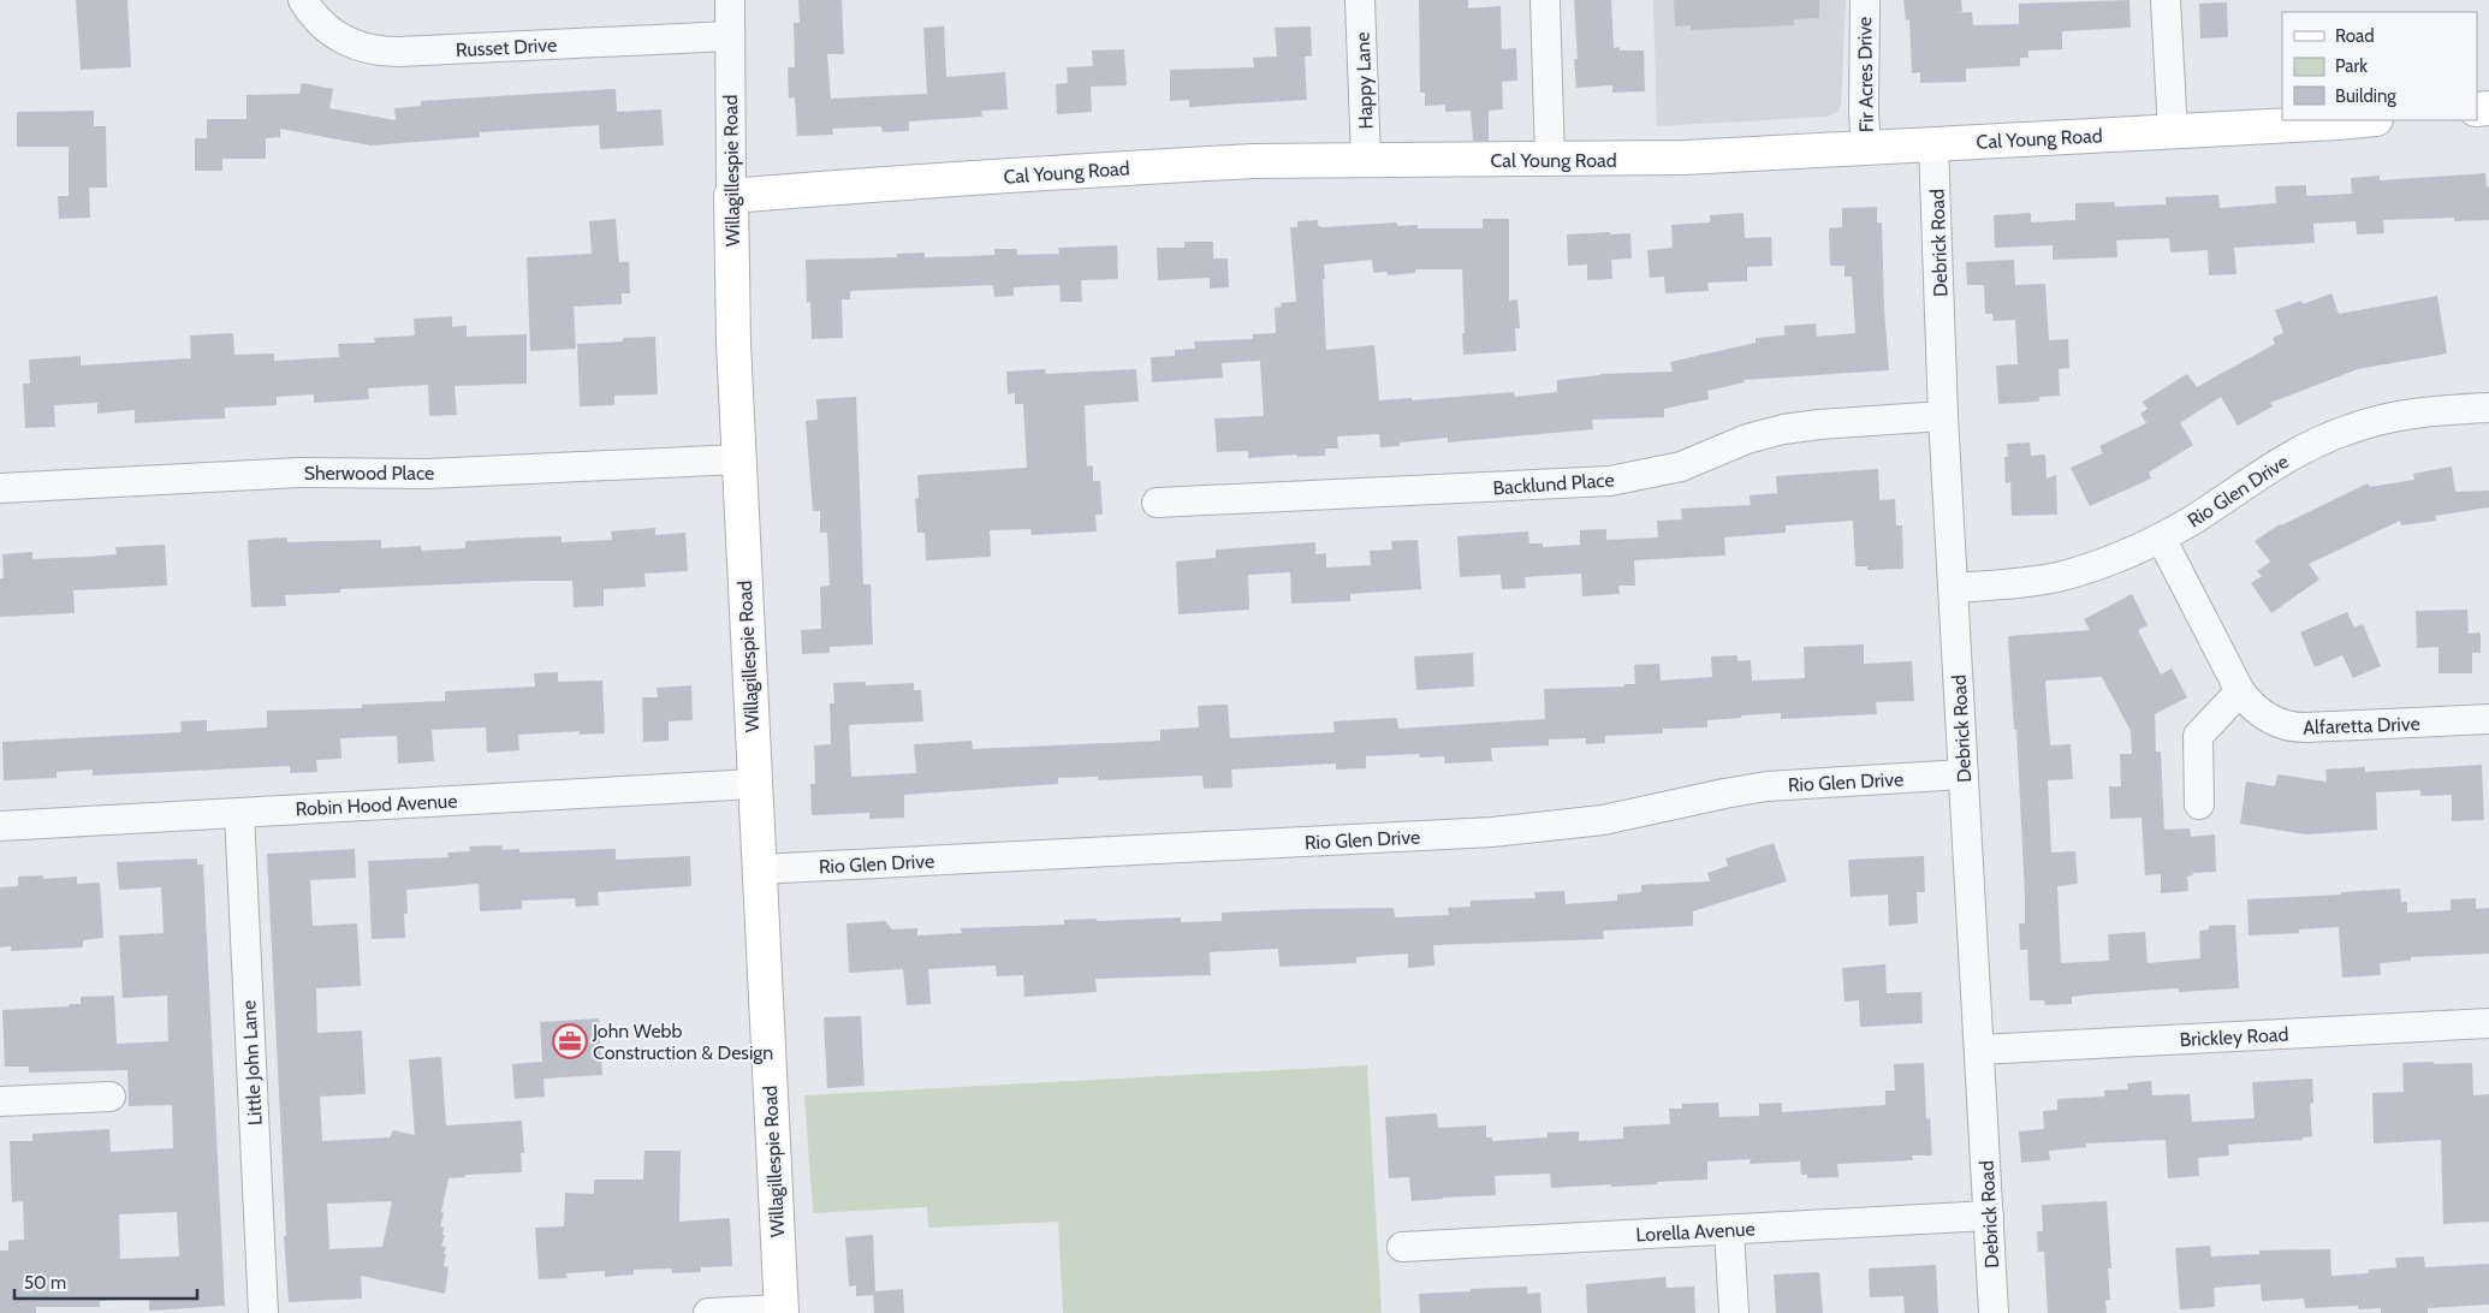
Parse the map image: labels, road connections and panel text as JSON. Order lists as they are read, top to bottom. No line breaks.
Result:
{"streets":{"main road":["Cal Young Road","Willagillespie Road"],"street":["Russet Drive","Fir Acres Drive","Happy Lane","Debrick Road","Sherwood Place","Backlund Place","Rio Glen Drive","Alfaretta Drive","Robin Hood Avenue","Brickley Road","Little John Lane","Lorella Avenue"]},"crossings":[["Russet Drive","Willagillespie Road"],["Fir Acres Drive","Cal Young Road"],["Happy Lane","Cal Young Road"],["Cal Young Road","Willagillespie Road"],["Cal Young Road","Debrick Road"],["Willagillespie Road","Sherwood Place"],["Willagillespie Road","Rio Glen Drive"],["Willagillespie Road","Robin Hood Avenue"],["Debrick Road","Backlund Place"],["Debrick Road","Rio Glen Drive"],["Debrick Road","Brickley Road"],["Debrick Road","Lorella Avenue"],["Rio Glen Drive","Alfaretta Drive"],["Robin Hood Avenue","Little John Lane"]],"places":{"office":["John Webb Construction & Design"]},"legend":["Road","Park","Building"],"scale_bar":"50 m"}
